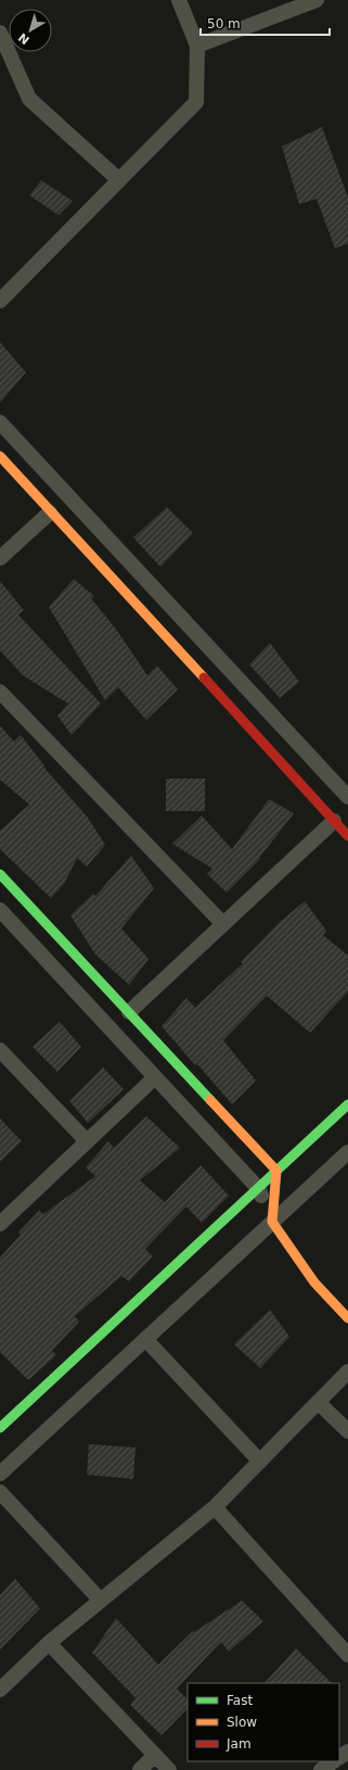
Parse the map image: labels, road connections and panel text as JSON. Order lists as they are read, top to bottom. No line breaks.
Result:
{"legend":["Fast","Slow","Jam"],"scale_bar":"50 m","north":"bottom left"}
